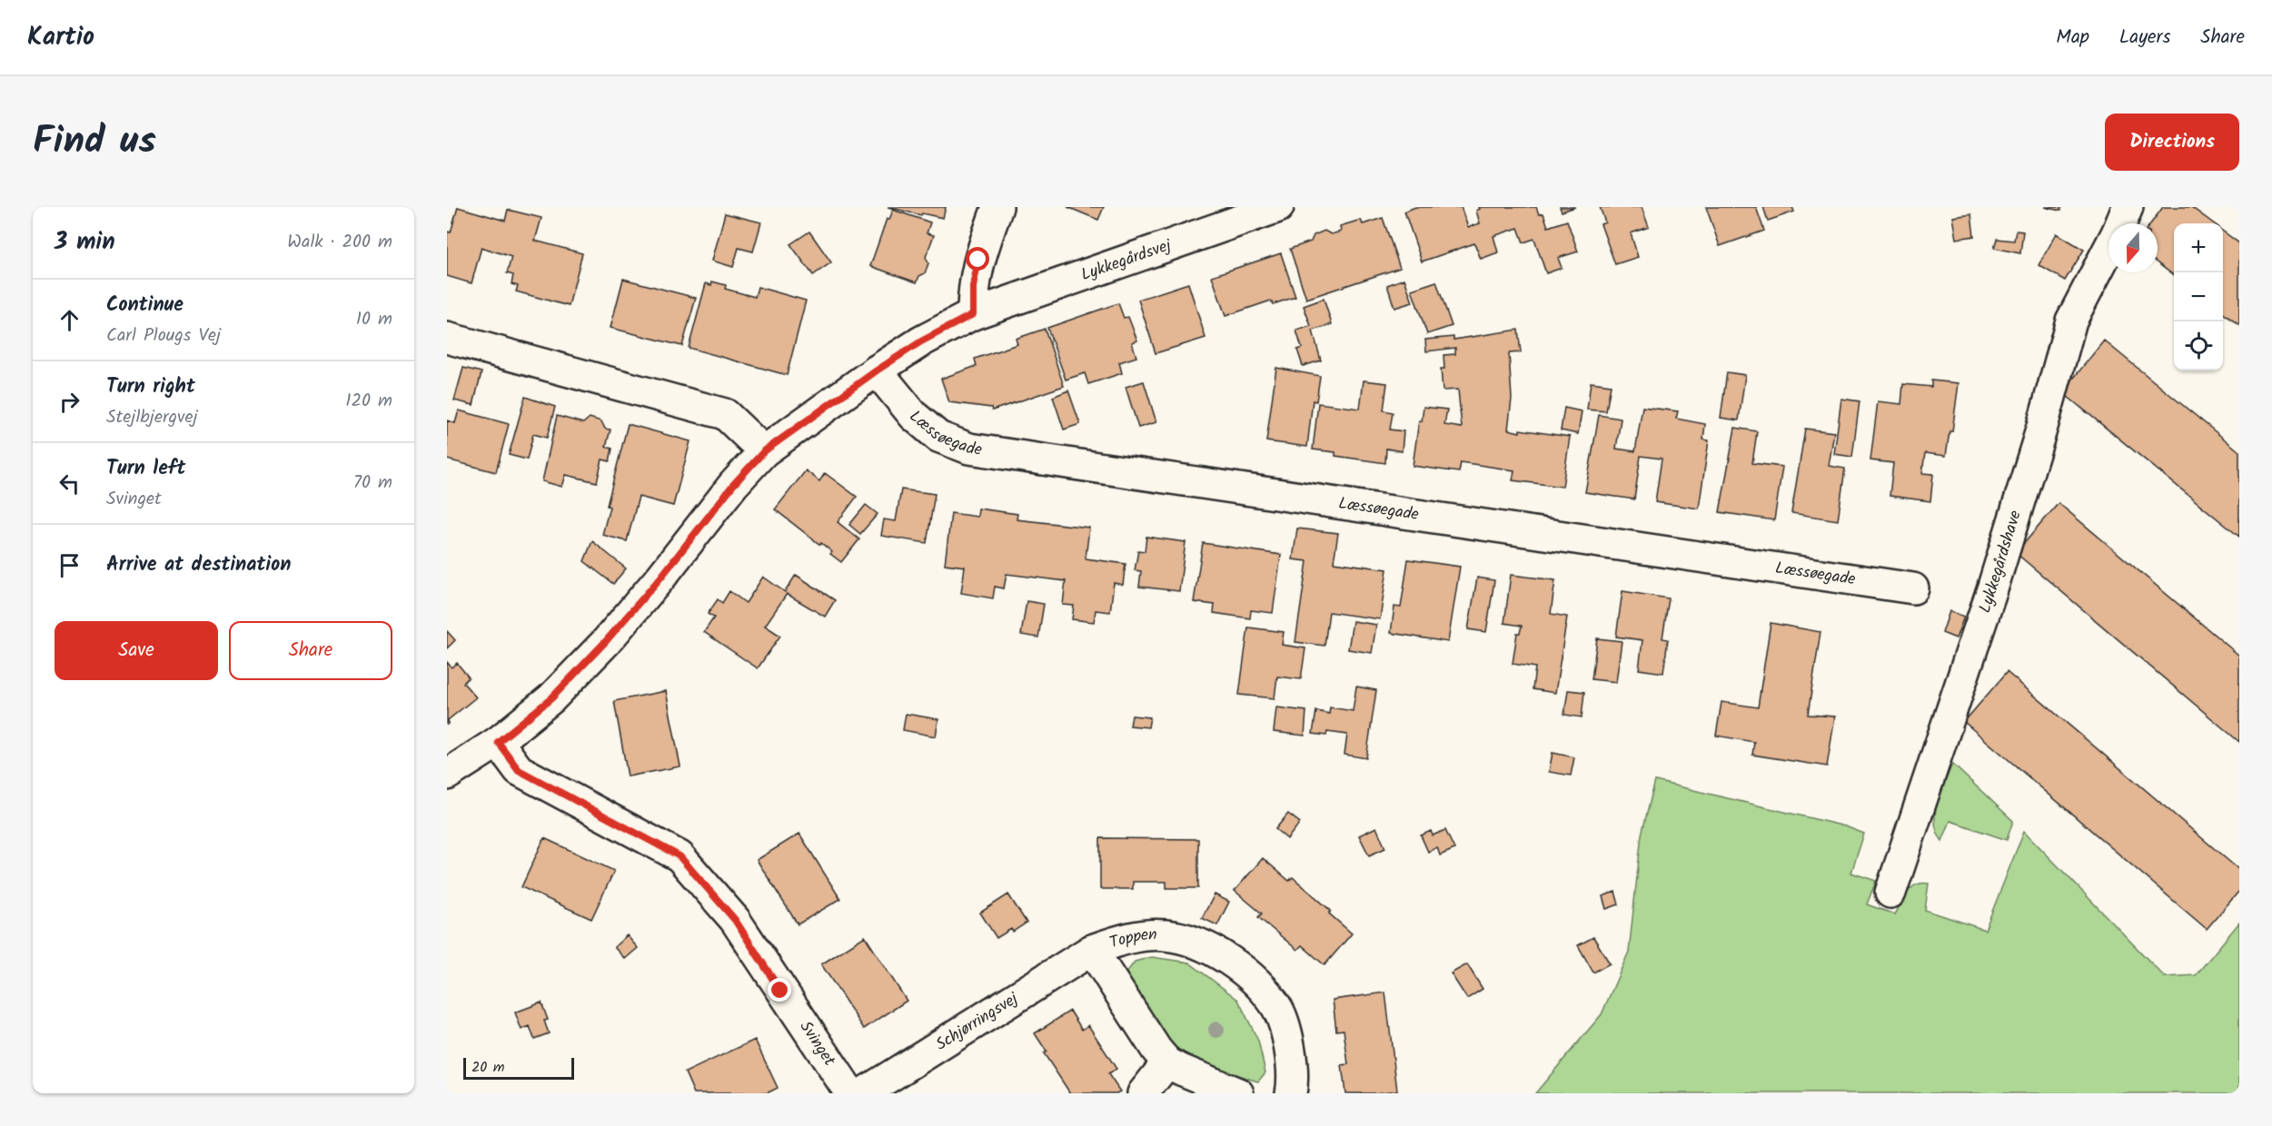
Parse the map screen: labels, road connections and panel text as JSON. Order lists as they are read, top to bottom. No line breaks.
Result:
{"streets":{"street":["Lykkegårdsvej","Læssøegade","Lykkegårdshave","Toppen","Schjørringsvej","Svinget"]},"crossings":[["Lykkegårdsvej","Læssøegade"],["Lykkegårdsvej","Svinget"],["Toppen","Schjørringsvej"]],"scale_bar":"20 m","north":"bottom","page":{"header":"Kartio","nav":["Map","Layers","Share"],"title":"Find us","buttons":["Directions",["Save","Share"]],"heading":["3 min","Walk · 200 m"],"map_buttons":["+","−"],"list":[["Continue","Carl Plougs Vej","10 m"],["Turn right","Stejlbjergvej","120 m"],["Turn left","Svinget","70 m"],"Arrive at destination"],"scale":"20 m"}}
